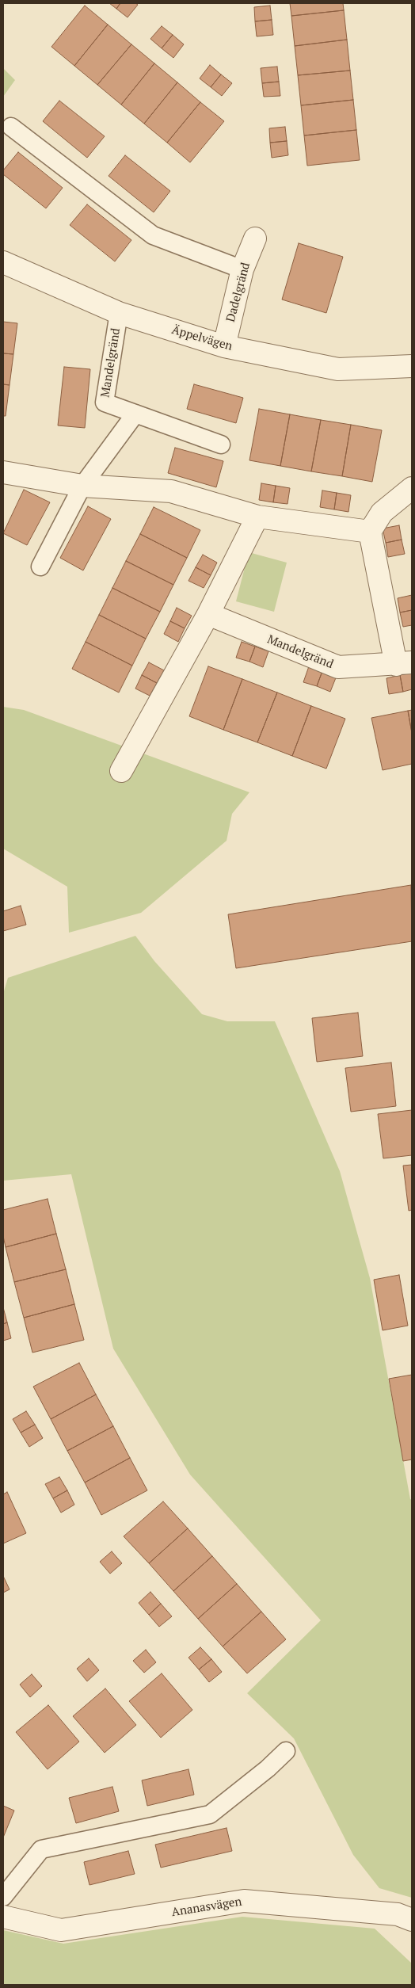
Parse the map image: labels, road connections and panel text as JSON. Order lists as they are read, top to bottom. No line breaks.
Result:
{"streets":{"street":["Dadelgränd","Äppelvägen","Mandelgränd","Ananasvägen"]},"crossings":[["Dadelgränd","Äppelvägen"],["Äppelvägen","Mandelgränd"]]}
